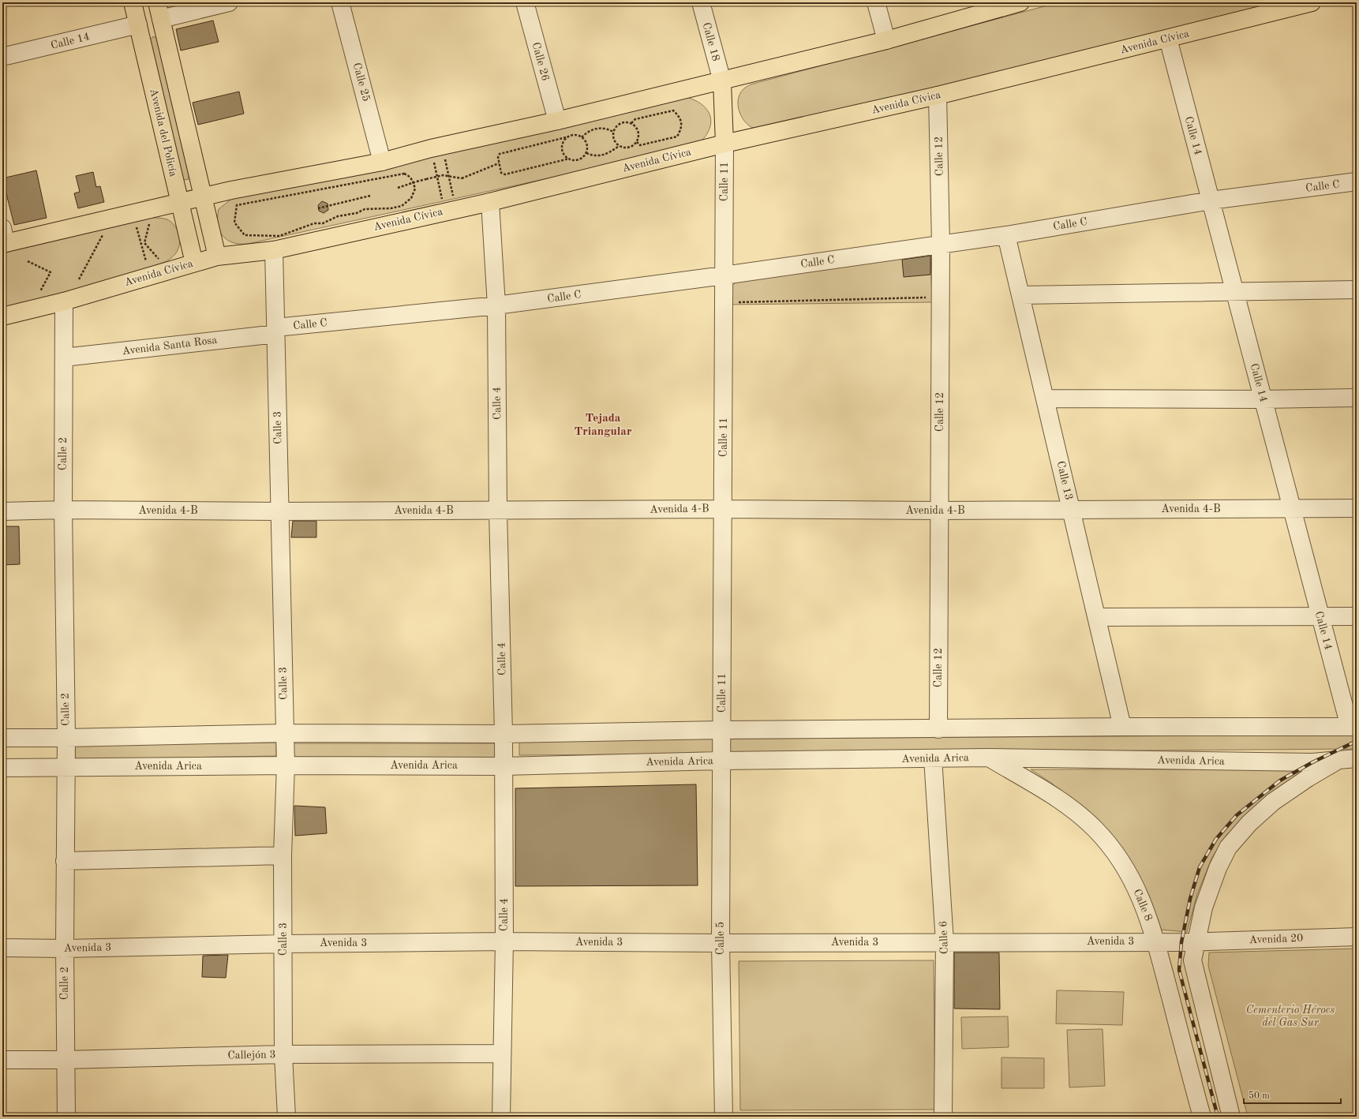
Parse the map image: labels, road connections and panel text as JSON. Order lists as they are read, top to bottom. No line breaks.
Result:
{"streets":{"main road":["Avenida Cívica","Avenida del Policía"],"street":["Calle 14","Calle 18","Calle 26","Calle 25","Calle 12","Calle 11","Calle C","Avenida Santa Rosa","Calle 4","Calle 3","Calle 2","Calle 13","Avenida 4-B","Avenida Arica","Calle 8","Calle 6","Calle 5","Avenida 20","Avenida 3","Callejón 3"]},"crossings":[["Calle 14","Avenida Cívica"],["Calle 14","Avenida del Policía"],["Calle 14","Calle C"],["Calle 14","Avenida 4-B"],["Avenida Cívica","Avenida del Policía"],["Avenida Cívica","Calle 12"],["Avenida Cívica","Calle 11"],["Avenida Cívica","Calle 4"],["Avenida Cívica","Calle 3"],["Avenida Cívica","Calle 2"],["Calle 12","Calle C"],["Calle 12","Avenida 4-B"],["Calle 11","Calle C"],["Calle 11","Avenida 4-B"],["Calle 11","Avenida Arica"],["Calle 11","Calle 5"],["Calle C","Avenida Santa Rosa"],["Calle C","Calle 4"],["Calle C","Calle 3"],["Calle C","Calle 13"],["Avenida Santa Rosa","Calle 3"],["Avenida Santa Rosa","Calle 2"],["Calle 4","Avenida 4-B"],["Calle 4","Avenida Arica"],["Calle 4","Avenida 3"],["Calle 4","Callejón 3"],["Calle 3","Avenida 4-B"],["Calle 3","Avenida Arica"],["Calle 3","Avenida 3"],["Calle 3","Callejón 3"],["Calle 2","Avenida 4-B"],["Calle 2","Avenida Arica"],["Calle 2","Avenida 3"],["Calle 2","Callejón 3"],["Calle 13","Avenida 4-B"],["Avenida Arica","Calle 8"],["Avenida Arica","Calle 6"],["Avenida Arica","Calle 5"],["Calle 8","Avenida 3"],["Calle 6","Avenida 3"],["Calle 5","Avenida 3"],["Avenida 20","Avenida 3"]],"districts":["Tejada Triangular"],"parks":["Cementerio Héroes del Gas Sur"],"scale_bar":"50 m"}
